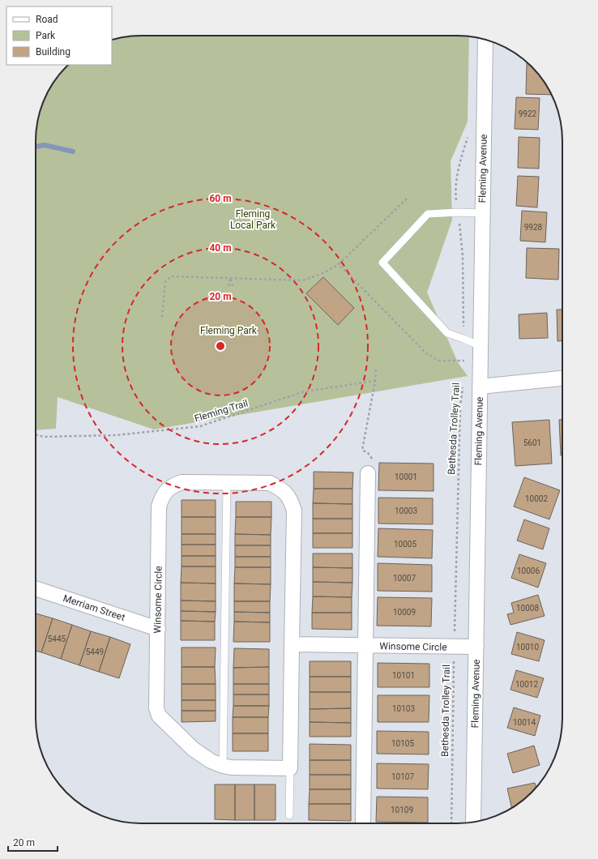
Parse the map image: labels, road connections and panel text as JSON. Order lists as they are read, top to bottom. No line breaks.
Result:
{"streets":{"street":["Fleming Avenue","Winsome Circle","Merriam Street"],"path":["Fleming Trail","Bethesda Trolley Trail"]},"crossings":[["Fleming Avenue","Winsome Circle"],["Bethesda Trolley Trail","Winsome Circle"],["Winsome Circle","Merriam Street"]],"parks":["Fleming Local Park","Fleming Park"],"house_numbers":["9922","9928","5601","10001","10002","10003","10005","10006","10007","10008","10009","5445","10010","5449","10101","10012","10103","10014","10105","10107","10109"],"legend":["Road","Park","Building"],"scale_bar":"20 m","rings":["60 m","40 m","20 m"]}
